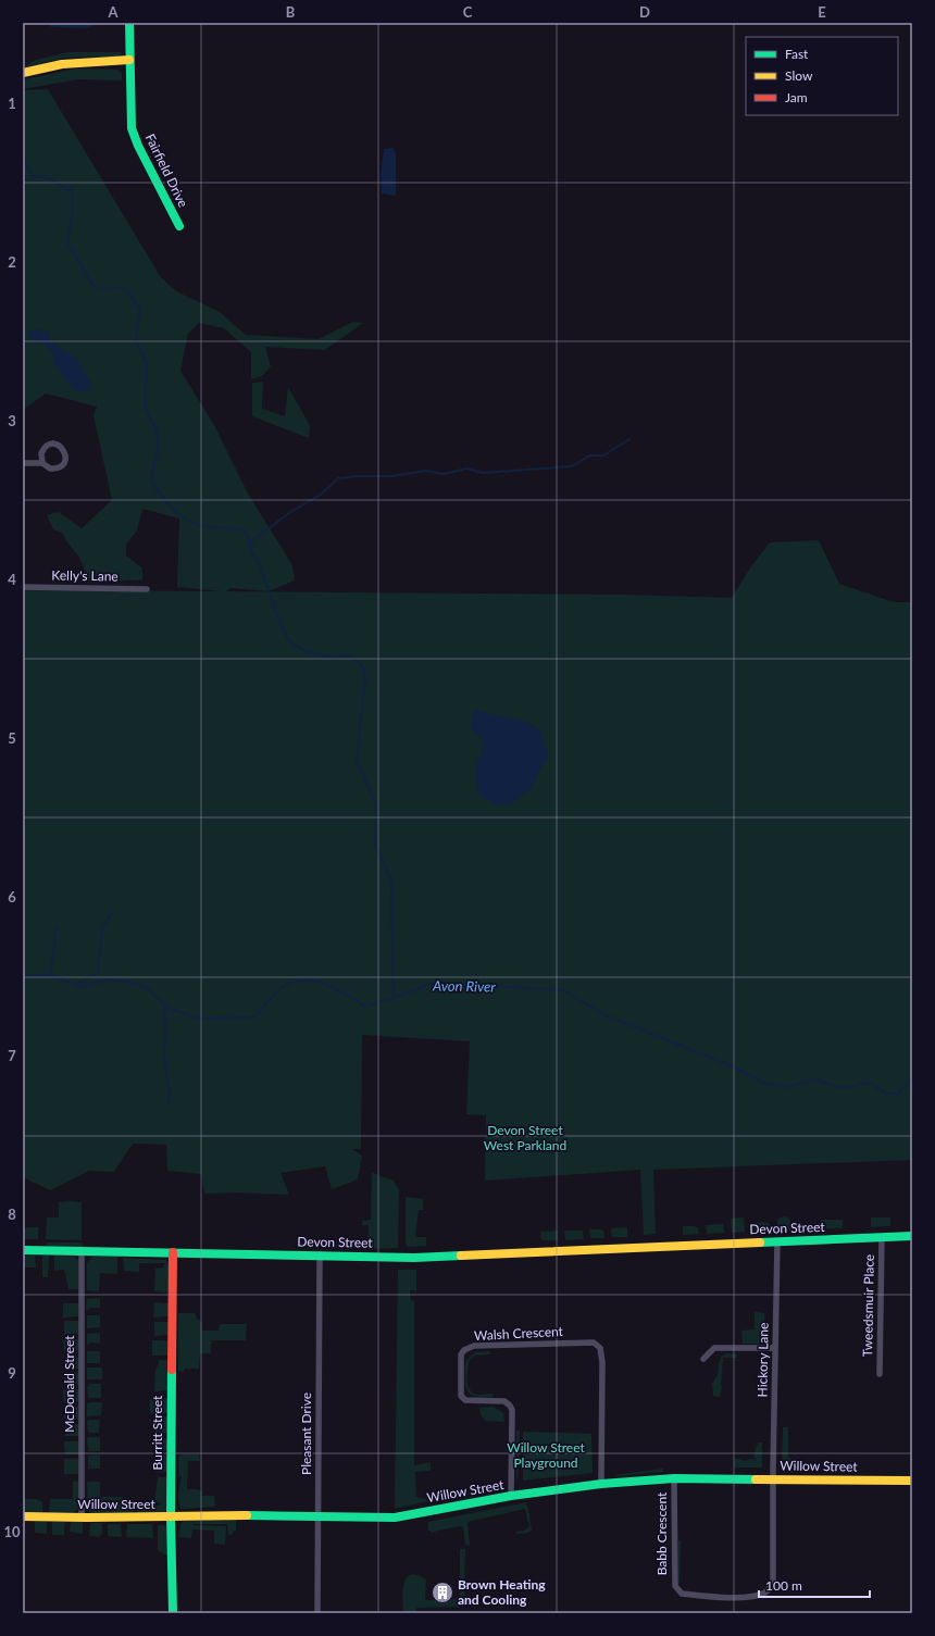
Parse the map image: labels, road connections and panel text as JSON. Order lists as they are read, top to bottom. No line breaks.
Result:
{"streets":{"street":["Fairfield Drive","Kelly's Lane","Devon Street","Tweedsmuir Place","Walsh Crescent","Hickory Lane","McDonald Street","Burritt Street","Pleasant Drive","Willow Street","Babb Crescent"]},"crossings":[["Devon Street","Tweedsmuir Place"],["Devon Street","Hickory Lane"],["Devon Street","McDonald Street"],["Devon Street","Burritt Street"],["Devon Street","Pleasant Drive"],["Walsh Crescent","Willow Street"],["Hickory Lane","Willow Street"],["Hickory Lane","Babb Crescent"],["McDonald Street","Willow Street"],["Burritt Street","Willow Street"],["Pleasant Drive","Willow Street"],["Willow Street","Babb Crescent"]],"water":["Avon River"],"parks":["Devon Street West Parkland","Willow Street Playground"],"places":{"building":["Brown Heating and Cooling"]},"legend":["Fast","Slow","Jam"],"scale_bar":"100 m","grid":{"columns":["A","B","C","D","E"],"rows":["1","2","3","4","5","6","7","8","9","10"]}}
